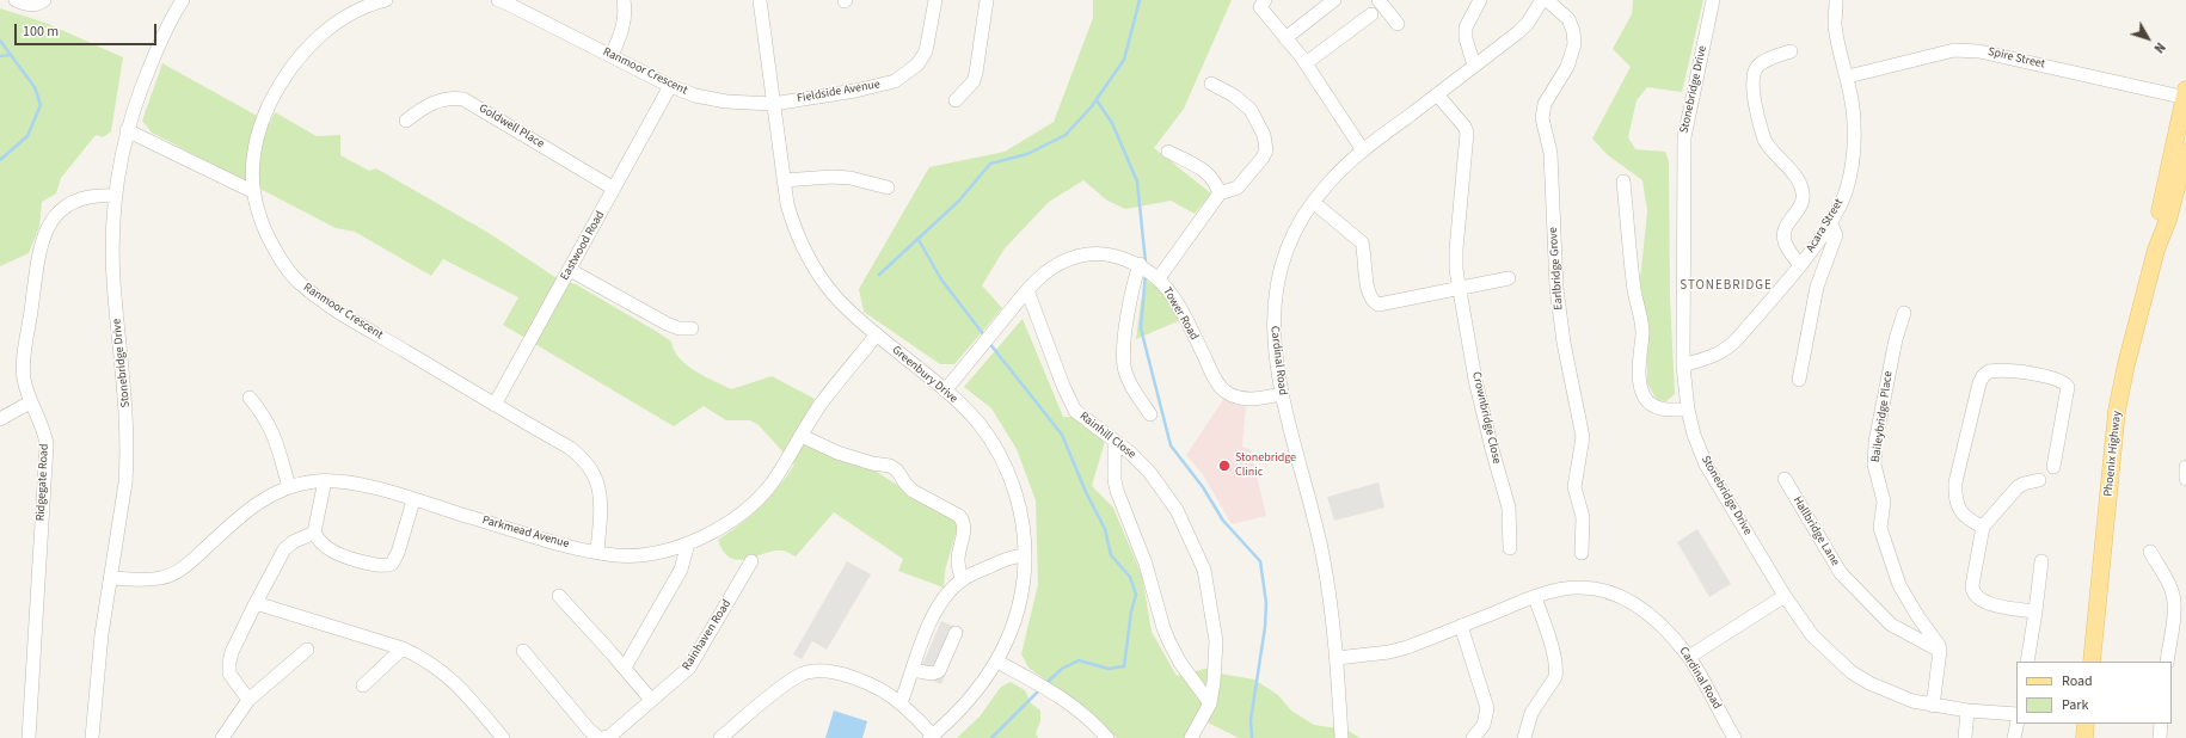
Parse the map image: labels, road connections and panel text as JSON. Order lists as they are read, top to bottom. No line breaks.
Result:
{"streets":{"main road":["Phoenix Highway"],"street":["Spire Street","Ranmoor Crescent","Stonebridge Drive","Fieldside Avenue","Goldwell Place","Acara Street","Eastwood Road","Earlbridge Grove","Tower Road","Cardinal Road","Greenbury Drive","Baileybridge Place","Crownbridge Close","Rainhill Close","Ridgegate Road","Hallbridge Lane","Parkmead Avenue","Rainhaven Road"]},"crossings":[["Spire Street","Acara Street"],["Spire Street","Phoenix Highway"],["Ranmoor Crescent","Fieldside Avenue"],["Ranmoor Crescent","Eastwood Road"],["Ranmoor Crescent","Greenbury Drive"],["Ranmoor Crescent","Parkmead Avenue"],["Stonebridge Drive","Acara Street"],["Stonebridge Drive","Ridgegate Road"],["Stonebridge Drive","Parkmead Avenue"],["Fieldside Avenue","Greenbury Drive"],["Goldwell Place","Eastwood Road"],["Earlbridge Grove","Cardinal Road"],["Tower Road","Cardinal Road"],["Tower Road","Greenbury Drive"],["Tower Road","Rainhill Close"],["Cardinal Road","Crownbridge Close"],["Greenbury Drive","Parkmead Avenue"],["Baileybridge Place","Hallbridge Lane"]],"districts":["STONEBRIDGE"],"places":["Stonebridge Clinic"],"legend":["Road","Park"],"scale_bar":"100 m","north":"bottom right"}
